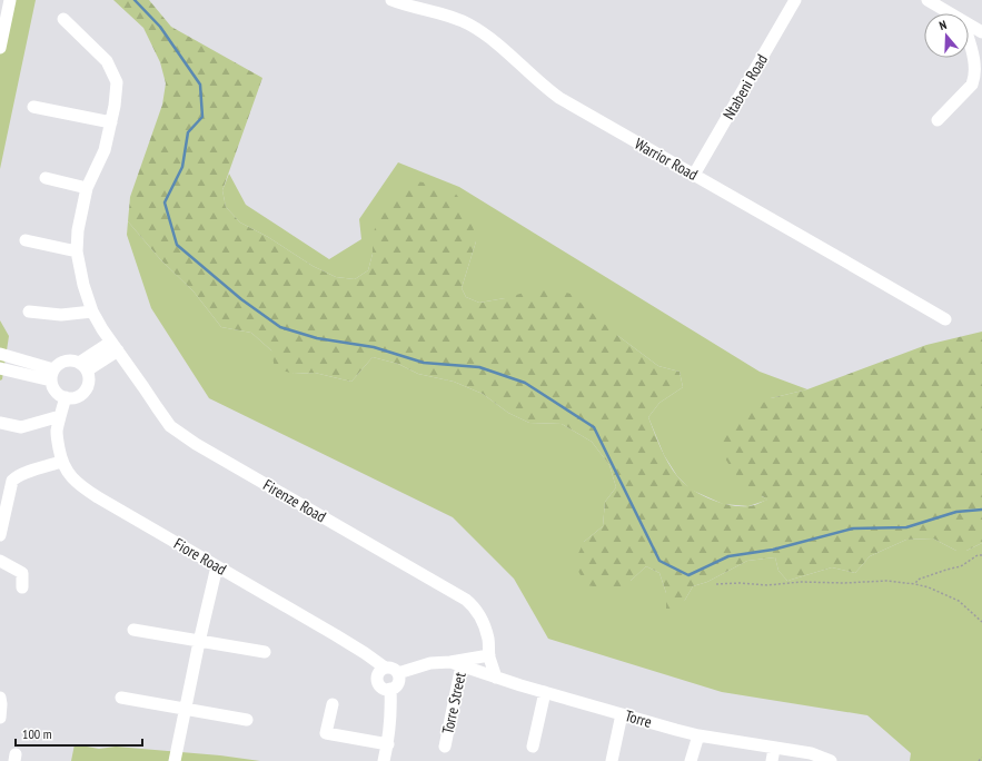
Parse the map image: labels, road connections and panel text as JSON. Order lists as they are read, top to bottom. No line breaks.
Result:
{"streets":{"street":["Ntabeni Road","Warrior Road","Firenze Road","Fiore Road","Torre Street","Torre"]},"crossings":[["Ntabeni Road","Warrior Road"],["Firenze Road","Torre"],["Fiore Road","Torre"],["Torre Street","Torre"]],"scale_bar":"100 m","north":"top"}
